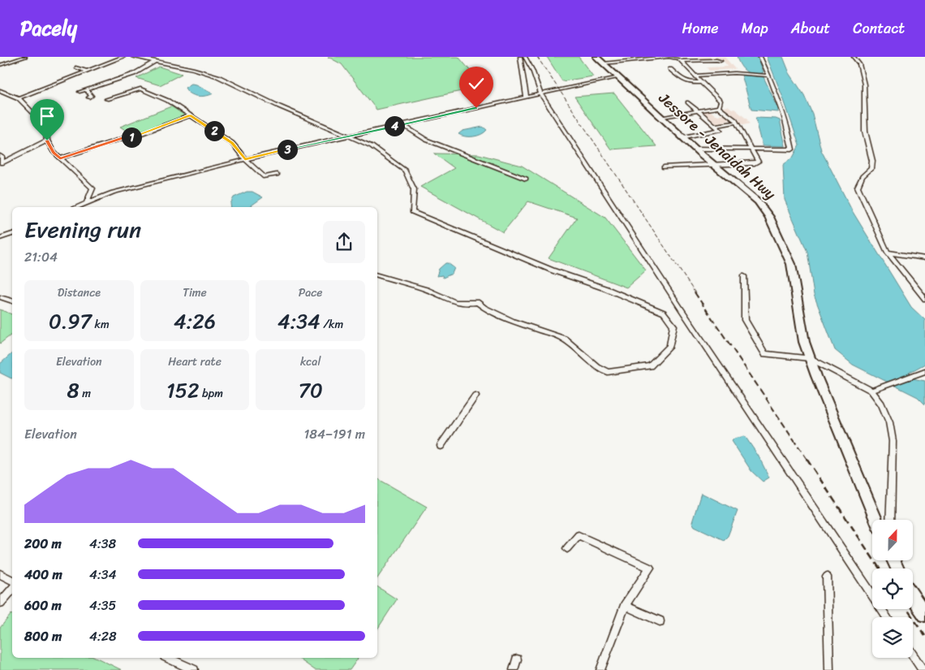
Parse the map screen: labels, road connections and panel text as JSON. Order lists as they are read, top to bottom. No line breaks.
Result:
{"streets":{"highway":["Jessore - Jenaidah Hwy"]},"north":"top","page":{"header":"Pacely","nav":["Home","Map","About","Contact"],"pins":["4","2","1","3"],"heading":["Evening run","21:04"],"stats":[["Distance","0.97 km"],["Time","4:26"],["Pace","4:34 /km"],["Elevation","8 m"],["Heart rate","152 bpm"],["kcal","70"]],"chart":["Elevation","184–191 m"],"list":[{"name":"200 m","note":"4:38"},{"name":"400 m","note":"4:34"},{"name":"600 m","note":"4:35"},{"name":"800 m","note":"4:28"}]}}
